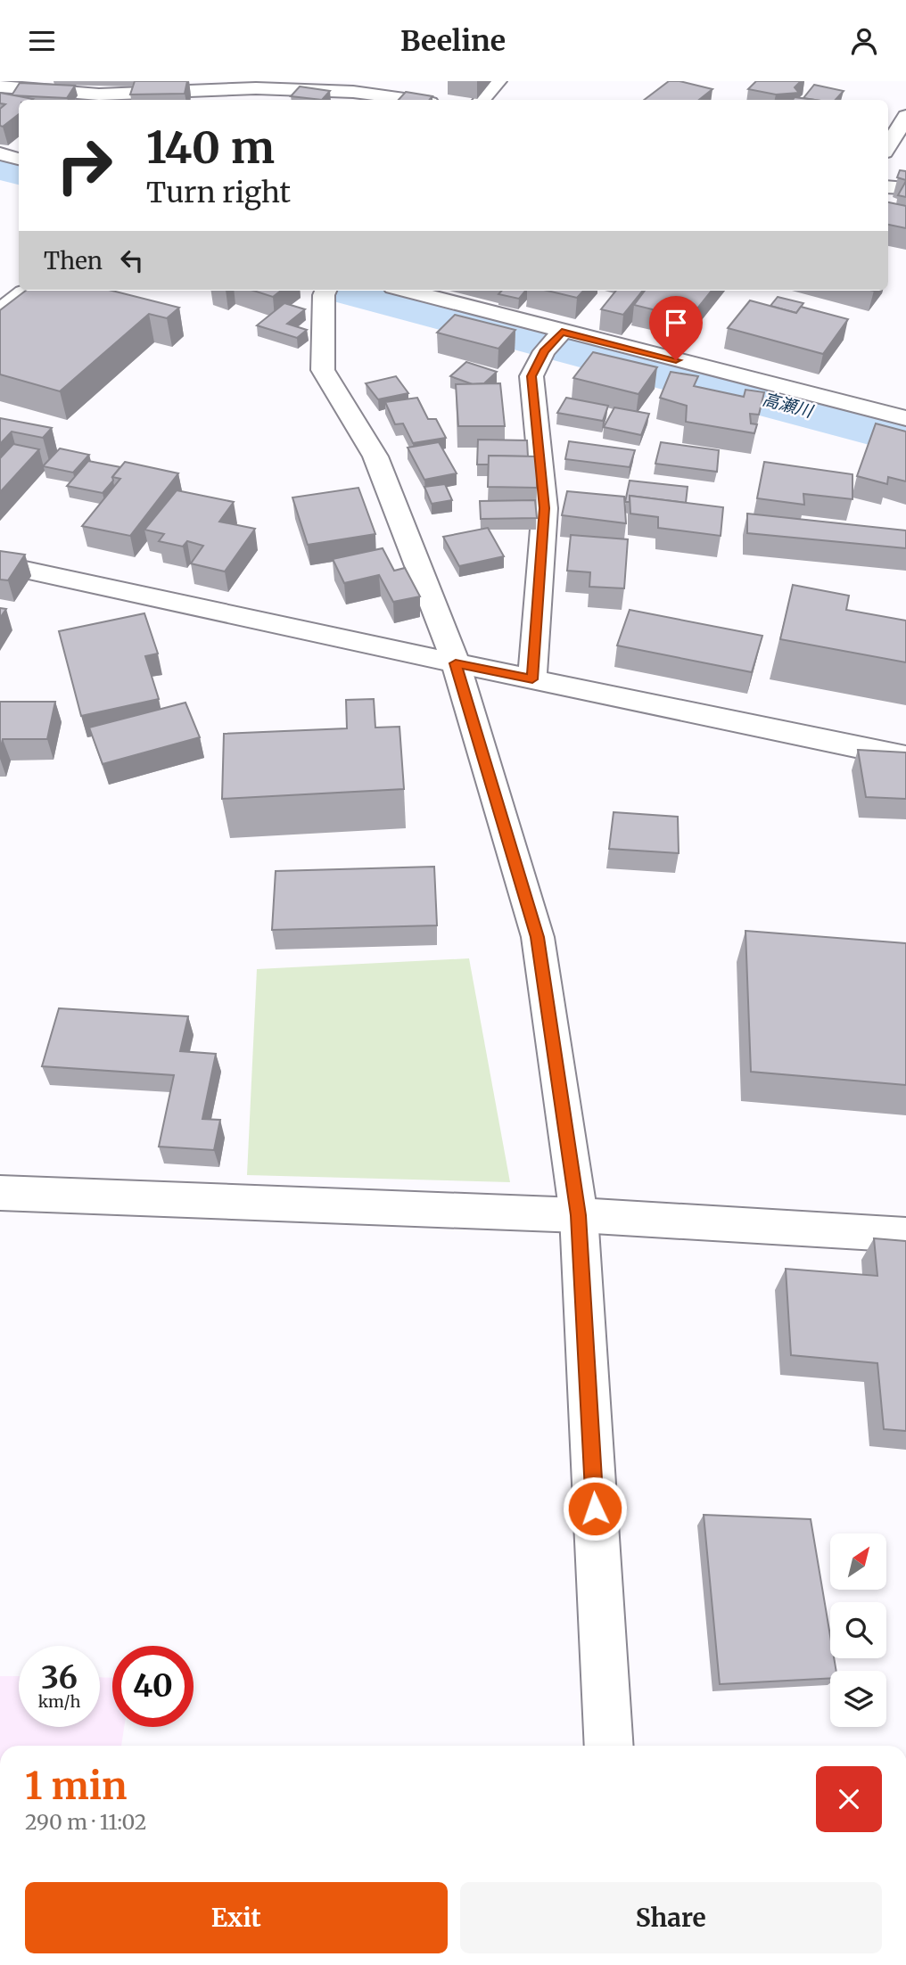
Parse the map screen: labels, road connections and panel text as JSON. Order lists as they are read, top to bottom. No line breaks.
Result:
{"water":["高瀬川"],"north":"top right","page":{"header":"Beeline","turn":["140 m","Turn right"],"then":"Then","speed":"36 km/h","limit":"40","heading":["1 min","290 m · 11:02"],"buttons":["Exit","Share"]}}
